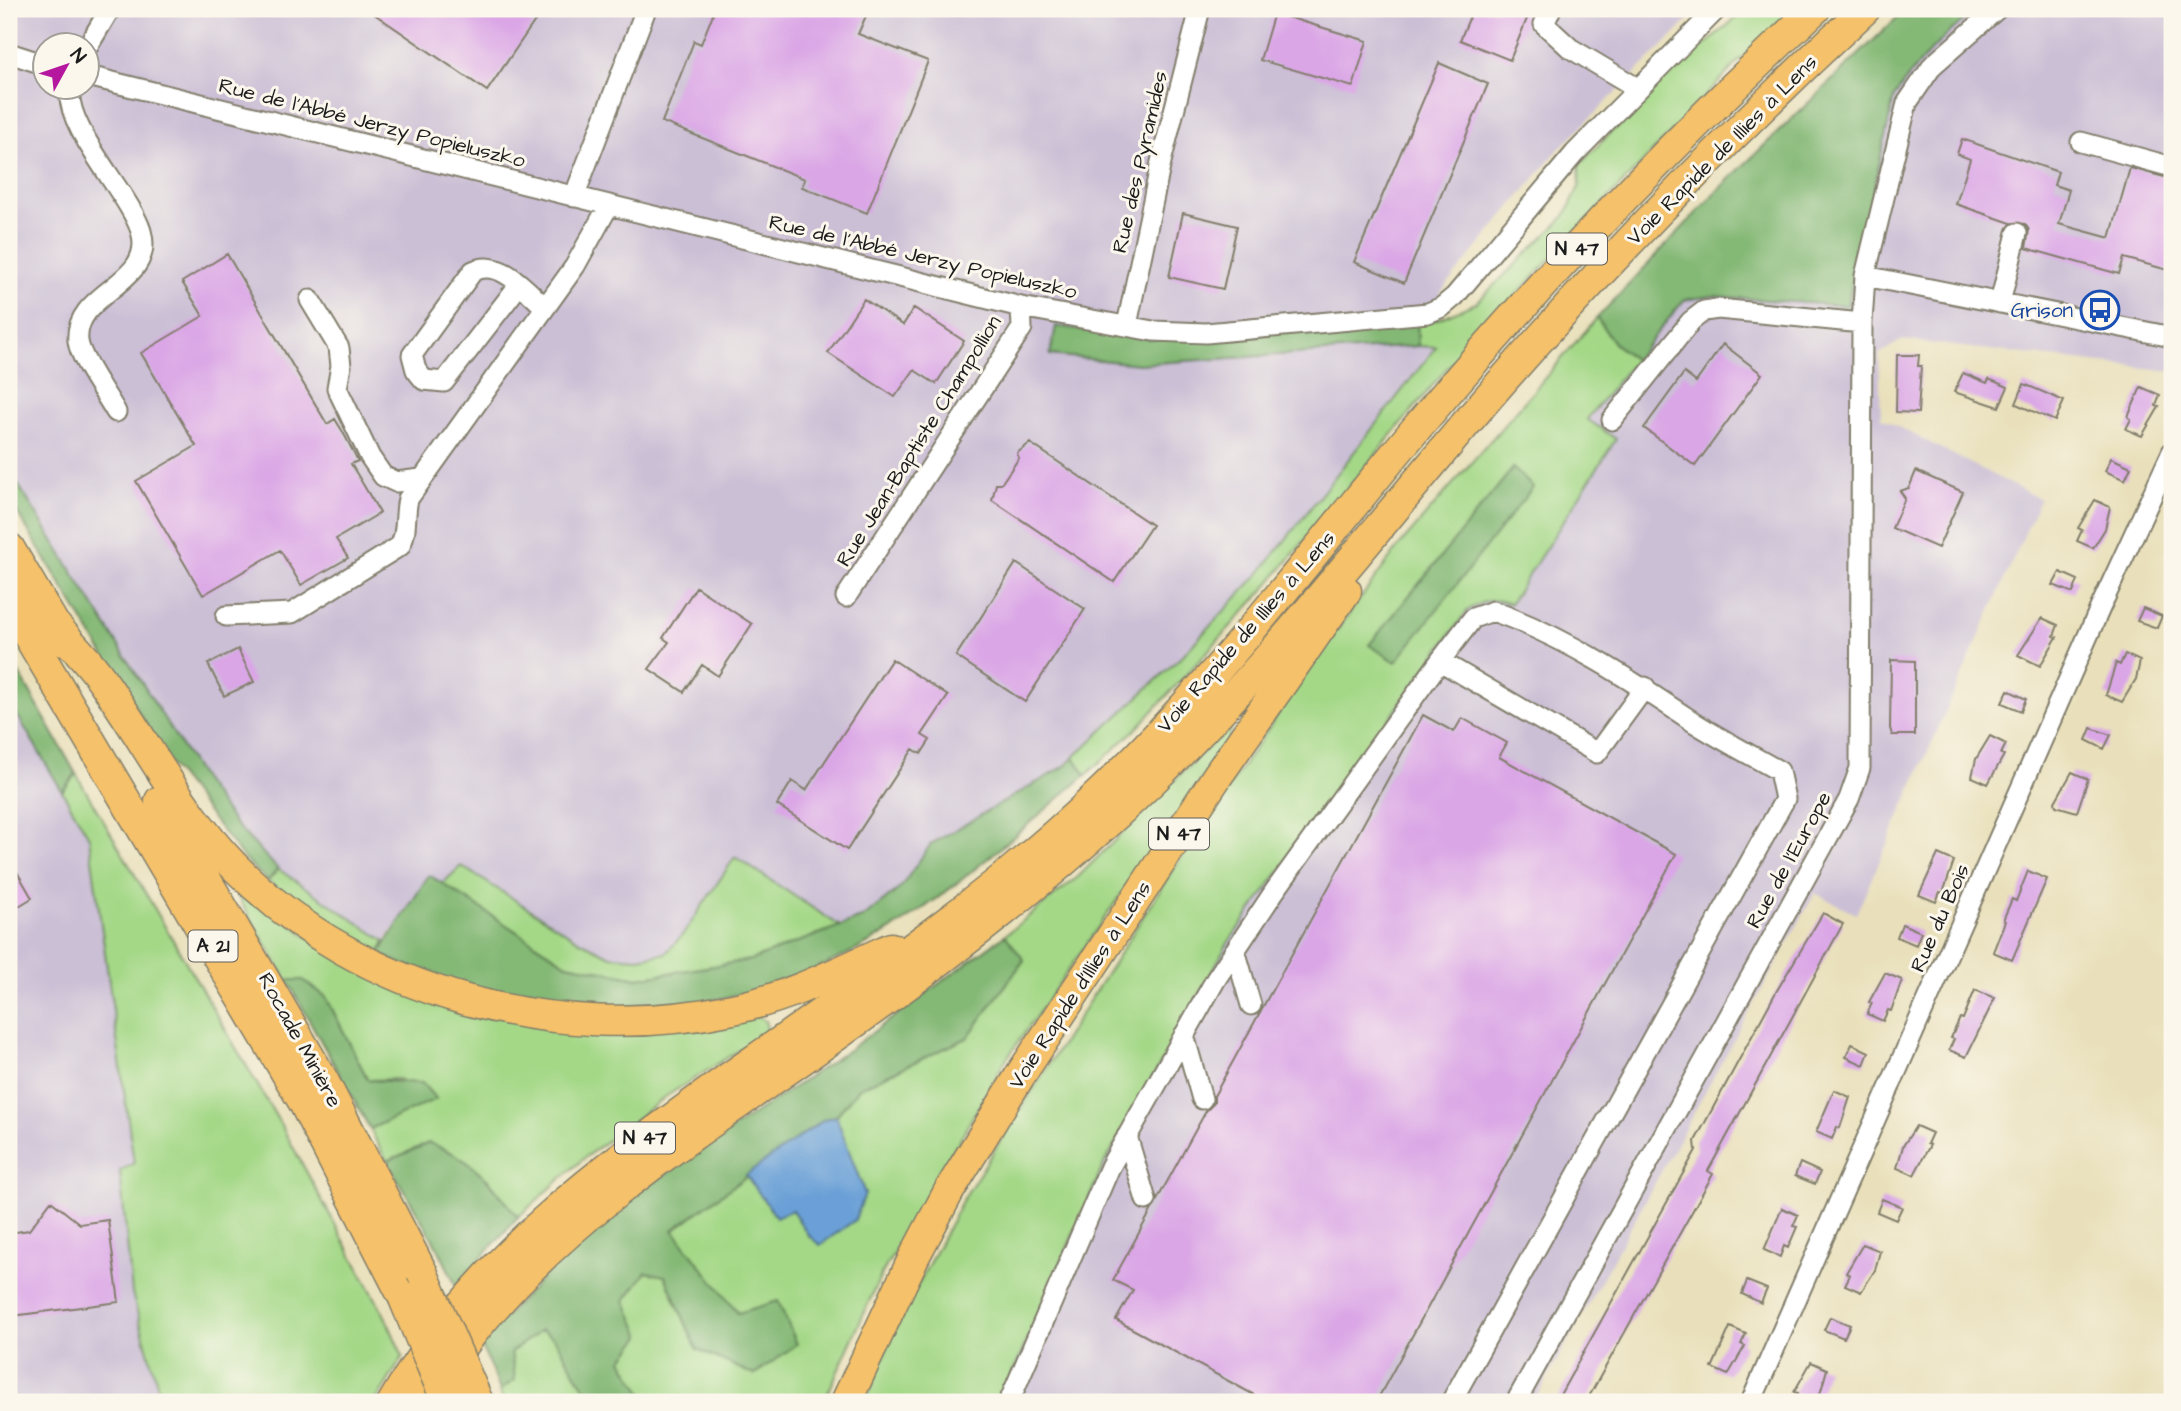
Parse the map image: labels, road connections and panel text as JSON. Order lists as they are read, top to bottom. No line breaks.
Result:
{"streets":{"highway":["Voie Rapide de Illies à Lens","N 47","A 21","Voie Rapide d’Illies à Lens","Rocade Minière"],"street":["Rue de l'Abbé Jerzy Popieluszko","Rue des Pyramides","Rue Jean-Baptiste Champollion","Rue de l'Europe","Rue du Bois"]},"crossings":[["Rue de l'Abbé Jerzy Popieluszko","Rue des Pyramides"],["Rue de l'Abbé Jerzy Popieluszko","Rue Jean-Baptiste Champollion"],["Voie Rapide de Illies à Lens","N 47"],["Voie Rapide de Illies à Lens","Voie Rapide d’Illies à Lens"]],"places":{"bus stop":["Grison"]},"north":"top right"}
